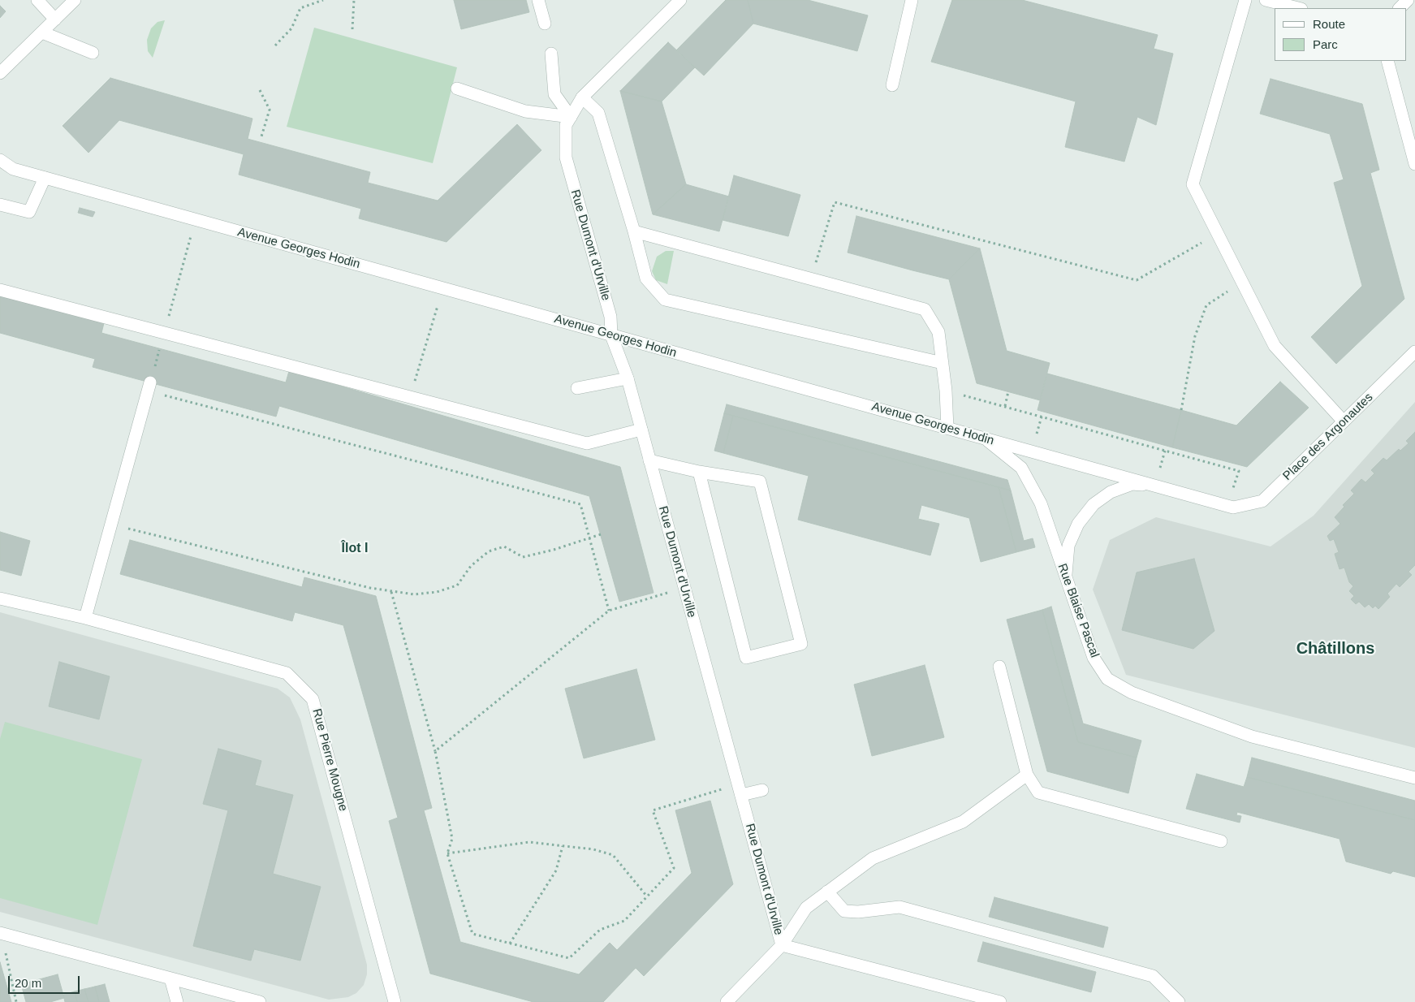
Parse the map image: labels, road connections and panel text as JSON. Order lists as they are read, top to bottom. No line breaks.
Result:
{"streets":{"street":["Rue Dumont d'Urville","Avenue Georges Hodin","Place des Argonautes","Rue Blaise Pascal","Rue Pierre Mougne"]},"crossings":[["Rue Dumont d'Urville","Avenue Georges Hodin"],["Avenue Georges Hodin","Place des Argonautes"],["Avenue Georges Hodin","Rue Blaise Pascal"]],"districts":["Îlot I","Châtillons"],"legend":["Route","Parc"],"scale_bar":"20 m"}
